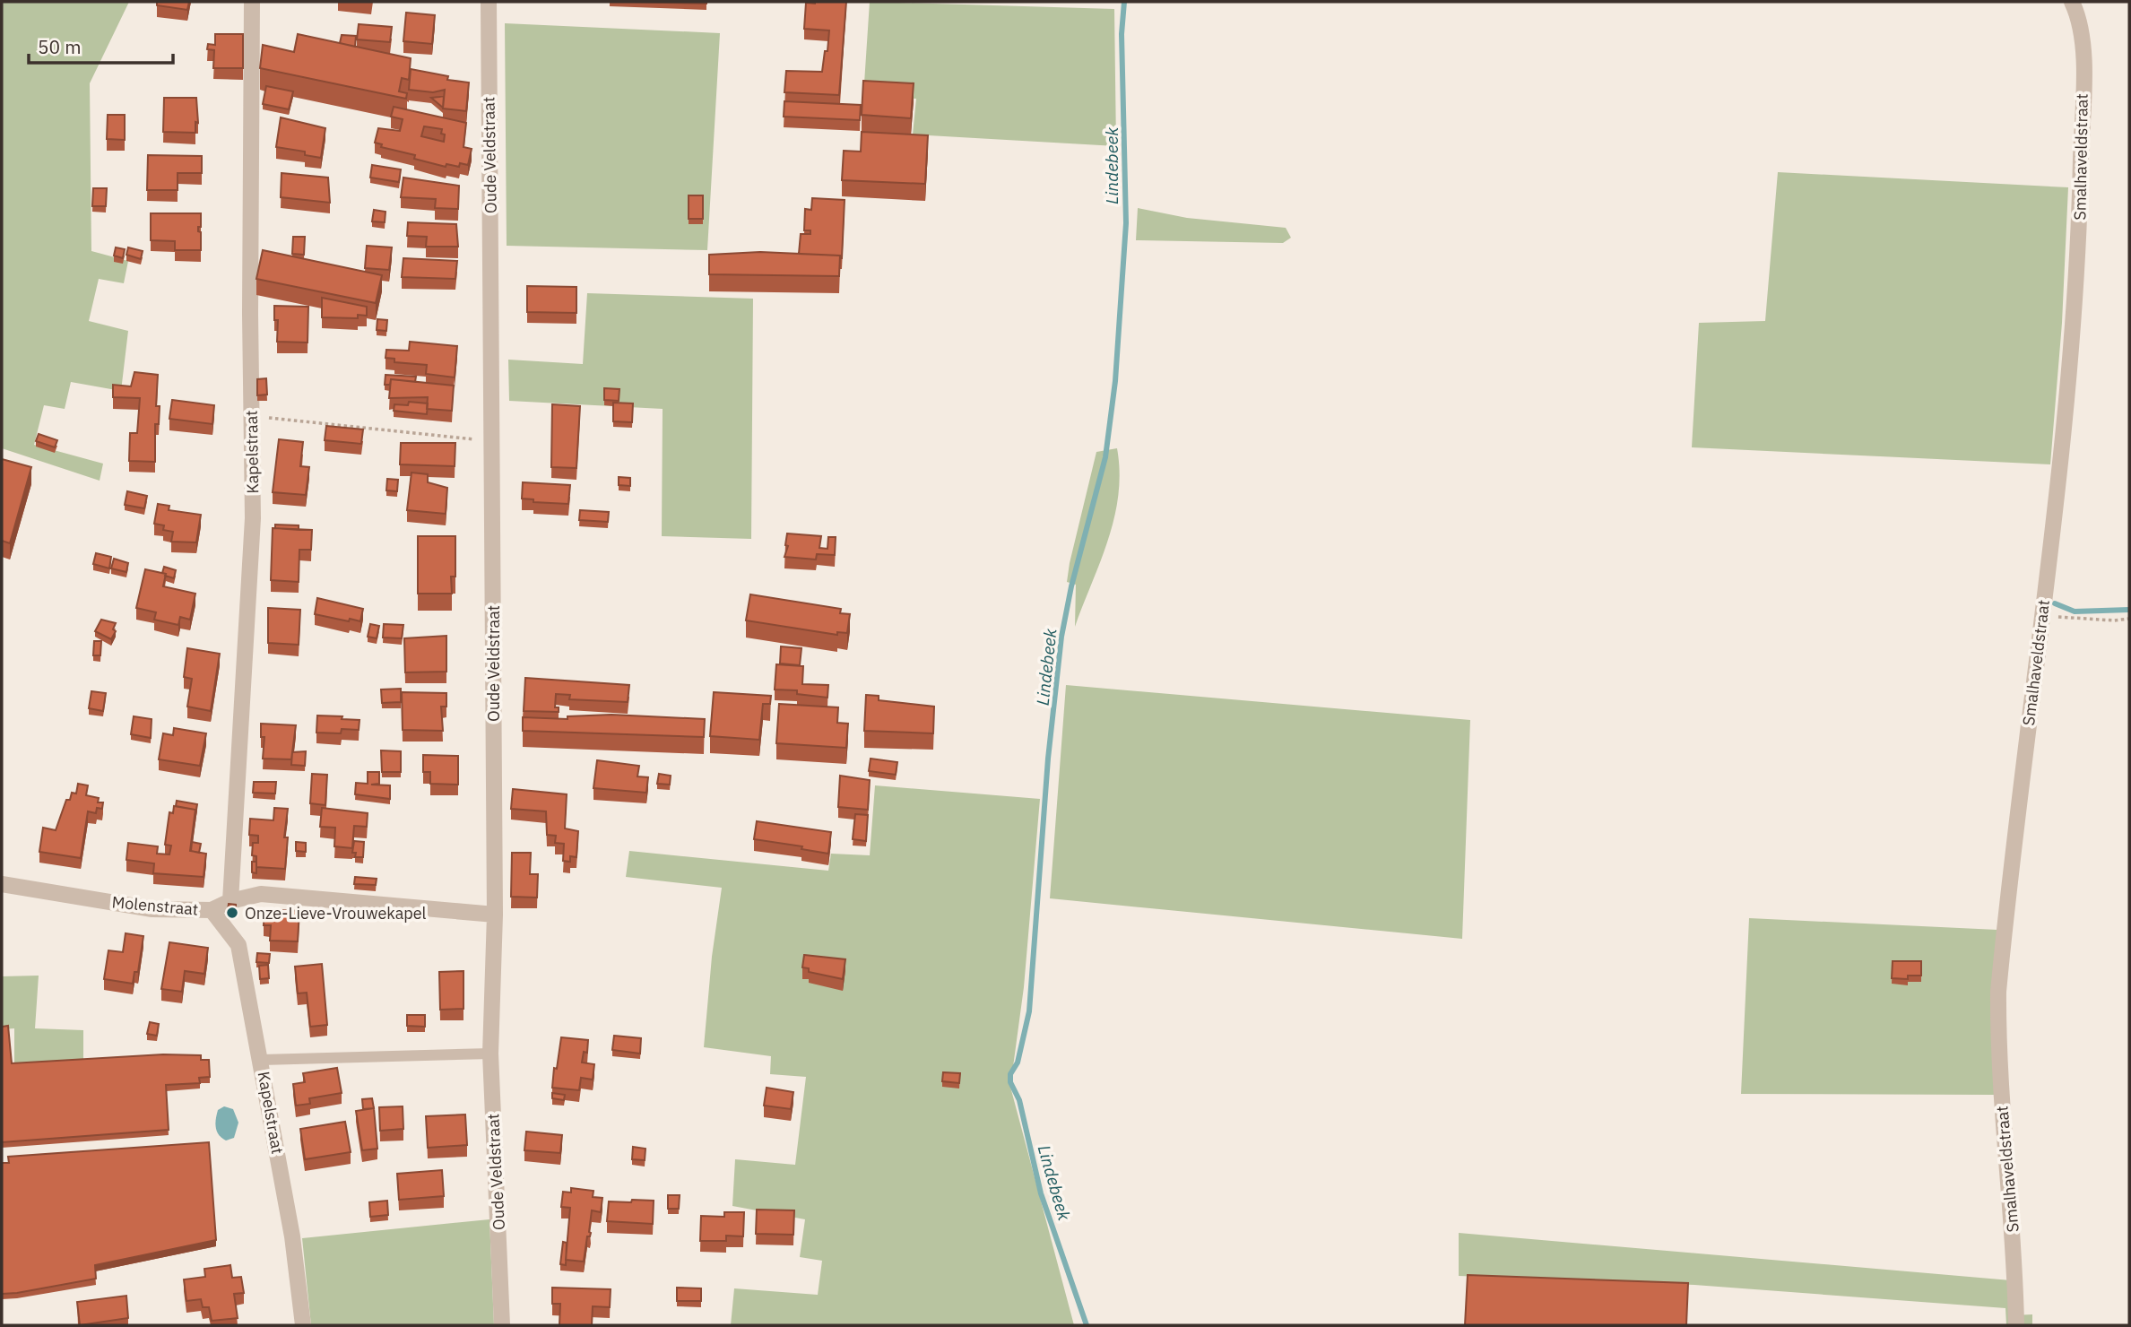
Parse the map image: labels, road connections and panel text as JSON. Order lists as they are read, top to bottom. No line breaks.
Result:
{"streets":{"street":["Oude Veldstraat","Smalhaveldstraat","Kapelstraat","Molenstraat"]},"crossings":[["Oude Veldstraat","Molenstraat"],["Kapelstraat","Molenstraat"]],"water":["Lindebeek"],"places":["Onze-Lieve-Vrouwekapel"],"scale_bar":"50 m"}
